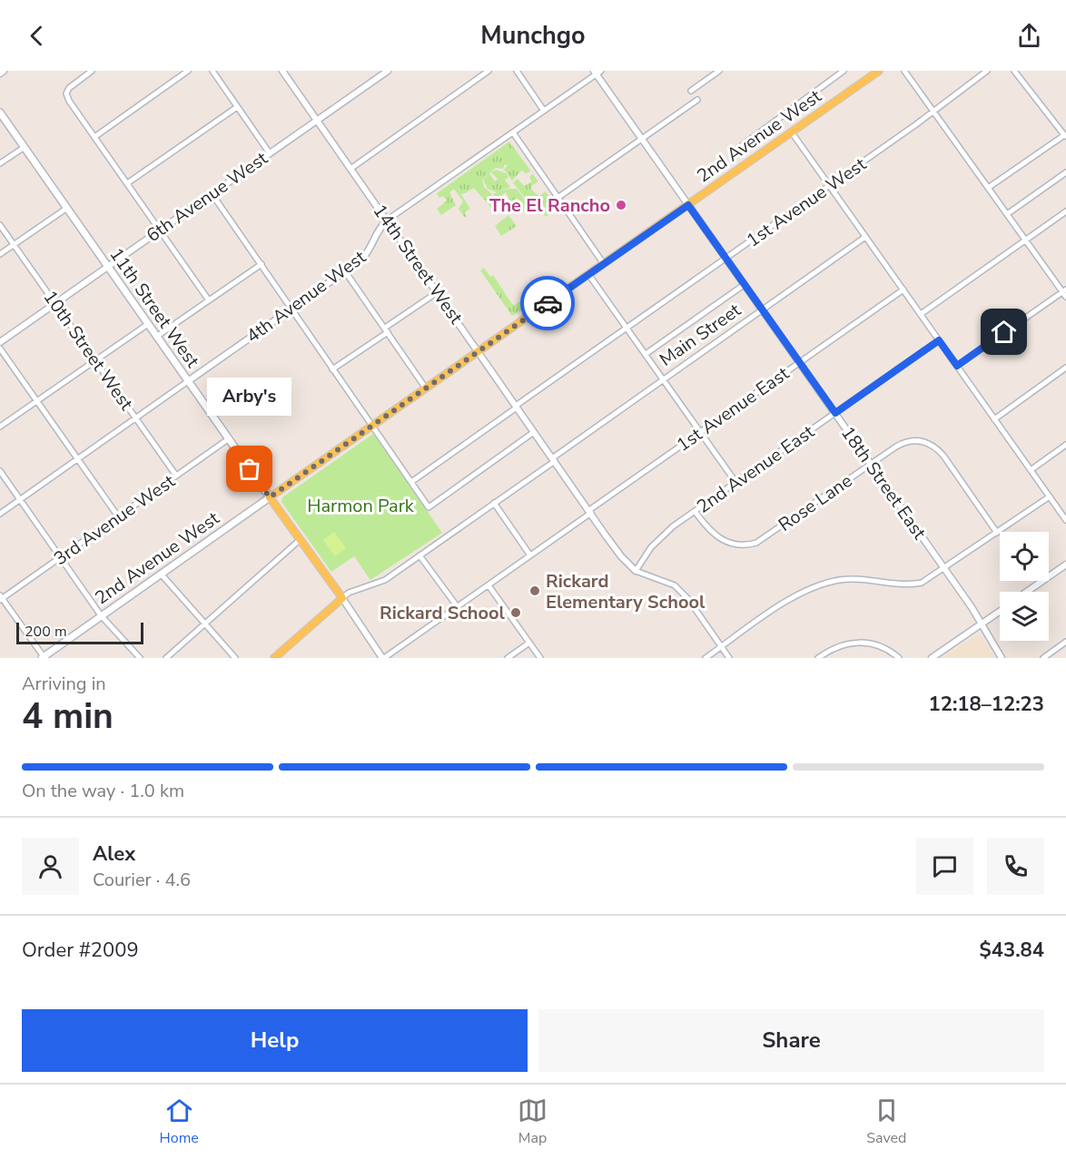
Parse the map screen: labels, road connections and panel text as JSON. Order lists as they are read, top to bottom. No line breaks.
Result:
{"streets":{"main road":["2nd Avenue West","11th Street West","Main Street"],"street":["6th Avenue West","1st Avenue West","14th Street West","4th Avenue West","10th Street West","1st Avenue East","2nd Avenue East","18th Street East","Rose Lane","3rd Avenue West"]},"crossings":[["2nd Avenue West","14th Street West"],["2nd Avenue West","11th Street West"],["2nd Avenue West","18th Street East"],["6th Avenue West","14th Street West"],["6th Avenue West","11th Street West"],["6th Avenue West","10th Street West"],["1st Avenue West","14th Street West"],["1st Avenue West","18th Street East"],["14th Street West","4th Avenue West"],["14th Street West","Main Street"],["14th Street West","1st Avenue East"],["14th Street West","2nd Avenue East"],["4th Avenue West","11th Street West"],["4th Avenue West","10th Street West"],["4th Avenue West","18th Street East"],["11th Street West","Main Street"],["11th Street West","3rd Avenue West"],["Main Street","18th Street East"],["10th Street West","3rd Avenue West"],["1st Avenue East","18th Street East"],["2nd Avenue East","18th Street East"],["2nd Avenue East","Rose Lane"],["18th Street East","Rose Lane"]],"parks":["Harmon Park"],"places":["The El Rancho","Arby's","Rickard Elementary School","Rickard School"],"scale_bar":"200 m","page":{"header":"Munchgo","bubble":"Arby's","scale":"200 m","heading":["4 min","Arriving in","12:18–12:23"],"panel":["Alex","Courier · 4.6","Order #2009","$43.84"],"bar":"On the way · 1.0 km","buttons":["Help","Share"],"tabs":["Home","Map","Saved"]}}
